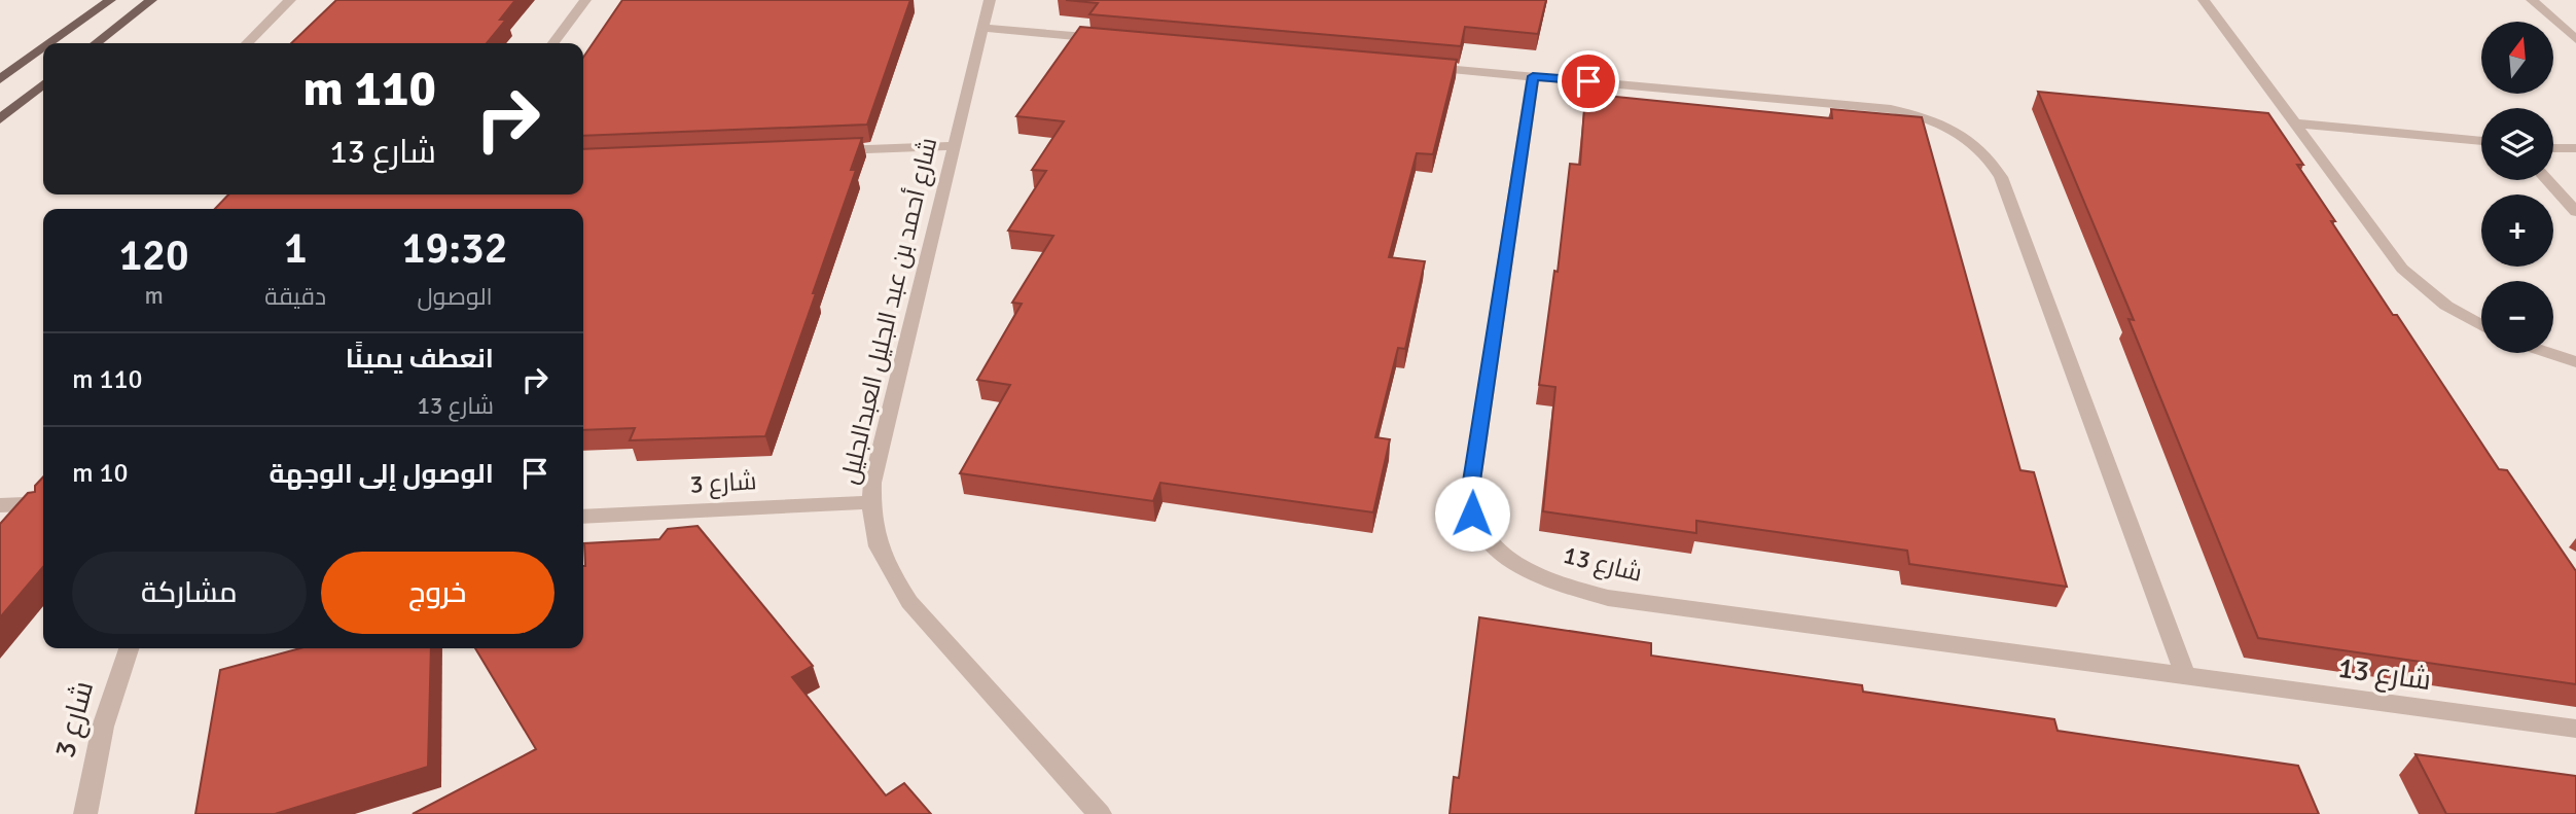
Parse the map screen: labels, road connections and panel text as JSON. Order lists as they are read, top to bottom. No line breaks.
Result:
{"streets":{"street":["شارع أحمد بن عبد الجليل العبدالجليل","شارع 3","شارع 13"]},"crossings":[["شارع أحمد بن عبد الجليل العبدالجليل","شارع 3"]],"north":"top","page":{"map_buttons":["+","−"],"turn":["110 m","شارع 13"],"eta":["19:32","الوصول","1","دقيقة","120","m"],"list":[{"name":"انعطف يمينًا","note":"شارع 13","value":"110 m"},{"name":"الوصول إلى الوجهة","value":"10 m"}],"buttons":["خروج","مشاركة"]}}
